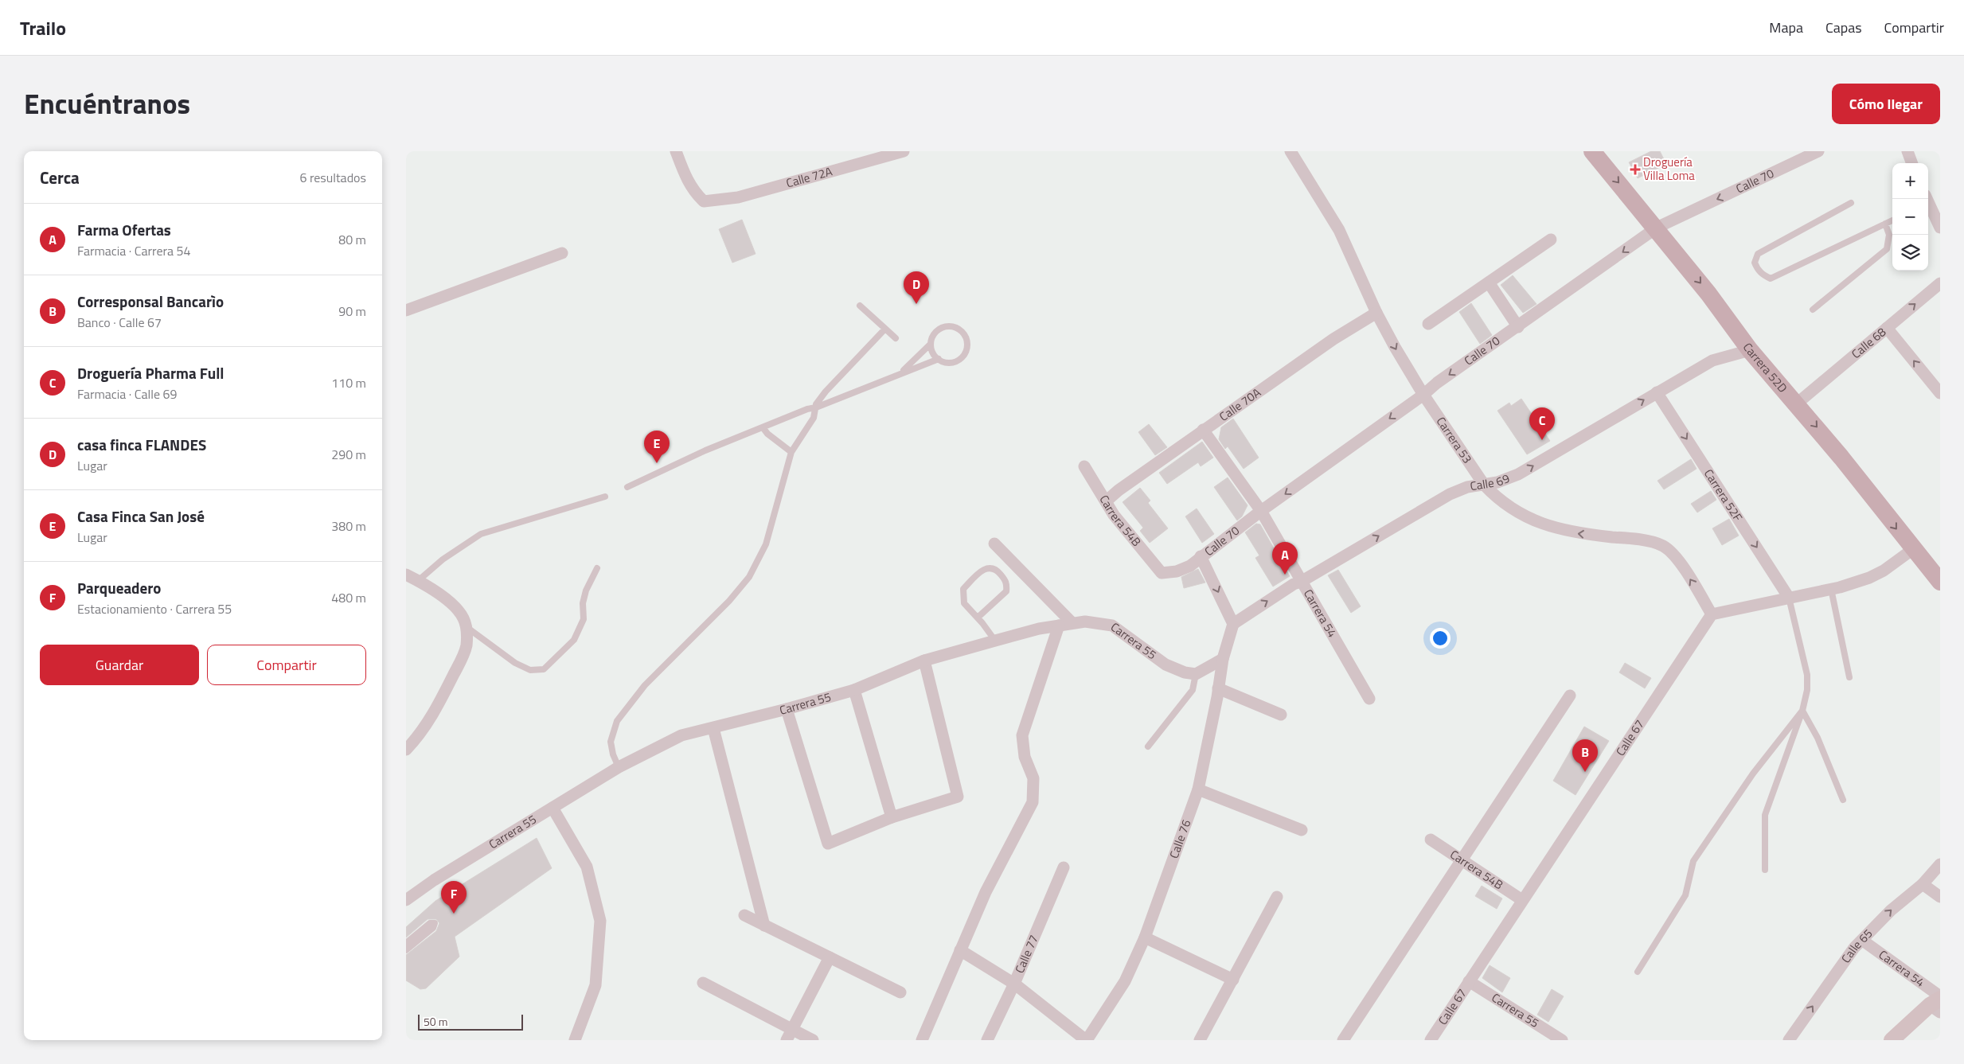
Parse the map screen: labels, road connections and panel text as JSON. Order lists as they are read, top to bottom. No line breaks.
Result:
{"streets":{"main road":["Carrera 52D"],"street":["Calle 72A","Calle 70","Calle 68","Calle 70A","Carrera 53","Calle 69","Carrera 52F","Carrera 54B","Carrera 54","Carrera 55","Calle 67","Calle 76","Calle 65","Calle 77"]},"crossings":[["Calle 70","Carrera 52D"],["Calle 70","Carrera 53"],["Calle 70","Carrera 54B"],["Calle 70","Carrera 54"],["Calle 68","Carrera 52D"],["Carrera 52D","Calle 69"],["Calle 70A","Carrera 53"],["Calle 70A","Carrera 54B"],["Calle 70A","Carrera 54"],["Carrera 53","Calle 69"],["Carrera 53","Calle 67"],["Calle 69","Carrera 52F"],["Calle 69","Carrera 54"],["Calle 69","Calle 76"],["Carrera 54B","Calle 67"],["Carrera 54","Calle 65"],["Carrera 55","Calle 67"]],"one_way":["Calle 70","Calle 68","Carrera 52D","Calle 69","Carrera 52F","Calle 65"],"places":{"health":["Droguería Villa Loma"]},"scale_bar":"50 m","page":{"header":"Trailo","nav":["Mapa","Capas","Compartir"],"title":"Encuéntranos","buttons":["Cómo llegar",["Guardar","Compartir"]],"heading":["Cerca","6 resultados"],"map_buttons":["+","−"],"list":[{"mark":"A","name":"Farma Ofertas","note":"Farmacia · Carrera 54","value":"80 m"},{"mark":"B","name":"Corresponsal Bancarìo","note":"Banco · Calle 67","value":"90 m"},{"mark":"C","name":"Droguería Pharma Full","note":"Farmacia · Calle 69","value":"110 m"},{"mark":"D","name":"casa finca FLANDES","note":"Lugar","value":"290 m"},{"mark":"E","name":"Casa Finca San José","note":"Lugar","value":"380 m"},{"mark":"F","name":"Parqueadero","note":"Estacionamiento · Carrera 55","value":"480 m"}],"pins":["D","C","E","A","B","F"],"scale":"50 m"}}
